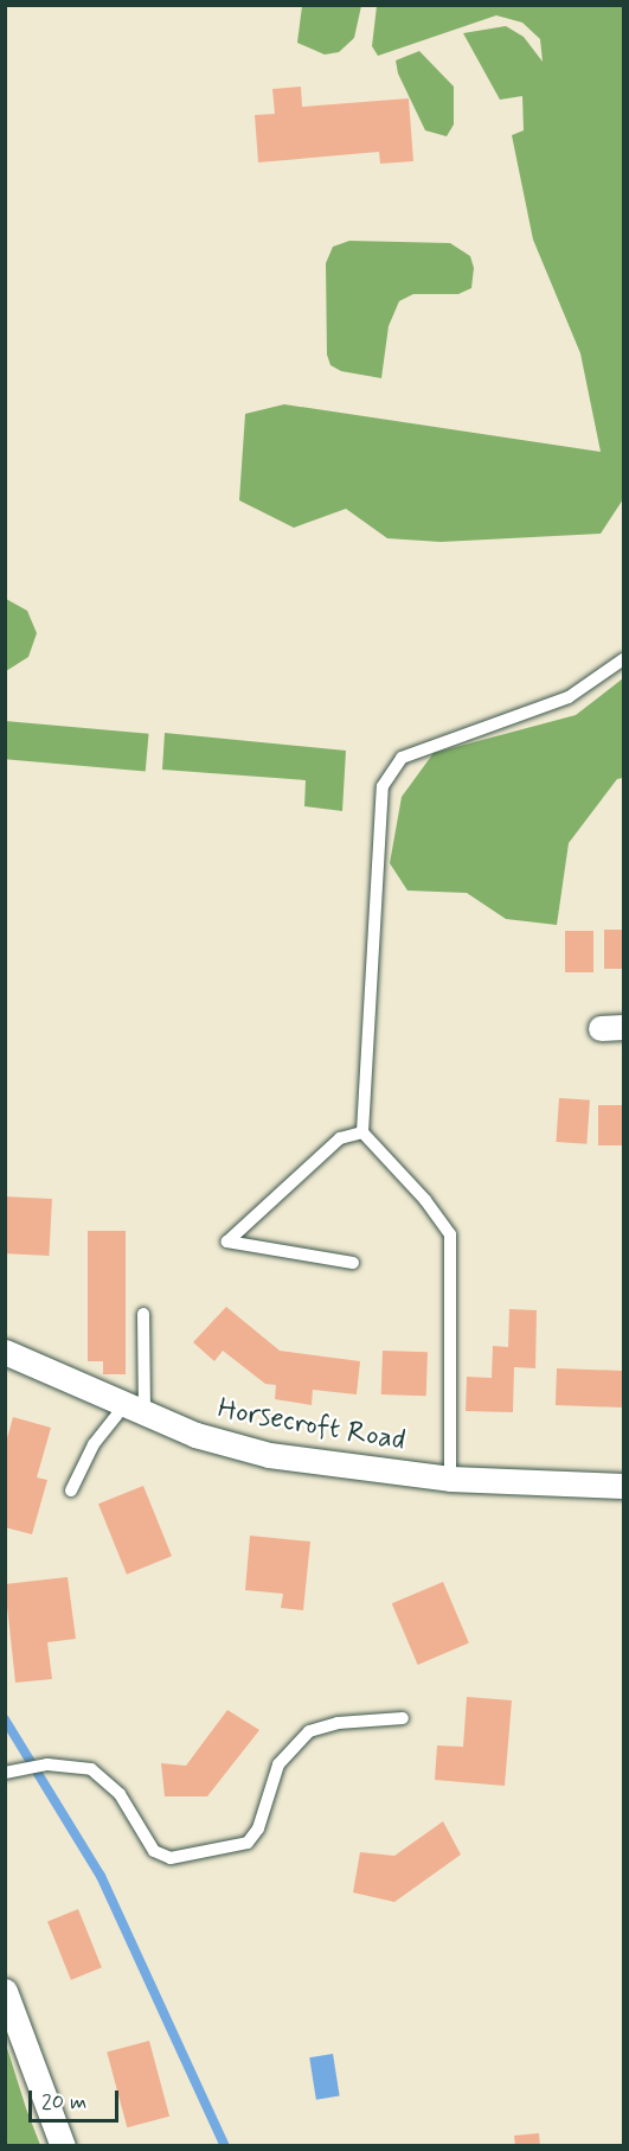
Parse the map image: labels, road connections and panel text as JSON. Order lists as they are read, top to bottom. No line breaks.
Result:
{"streets":{"street":["Horsecroft Road"]},"scale_bar":"20 m"}
